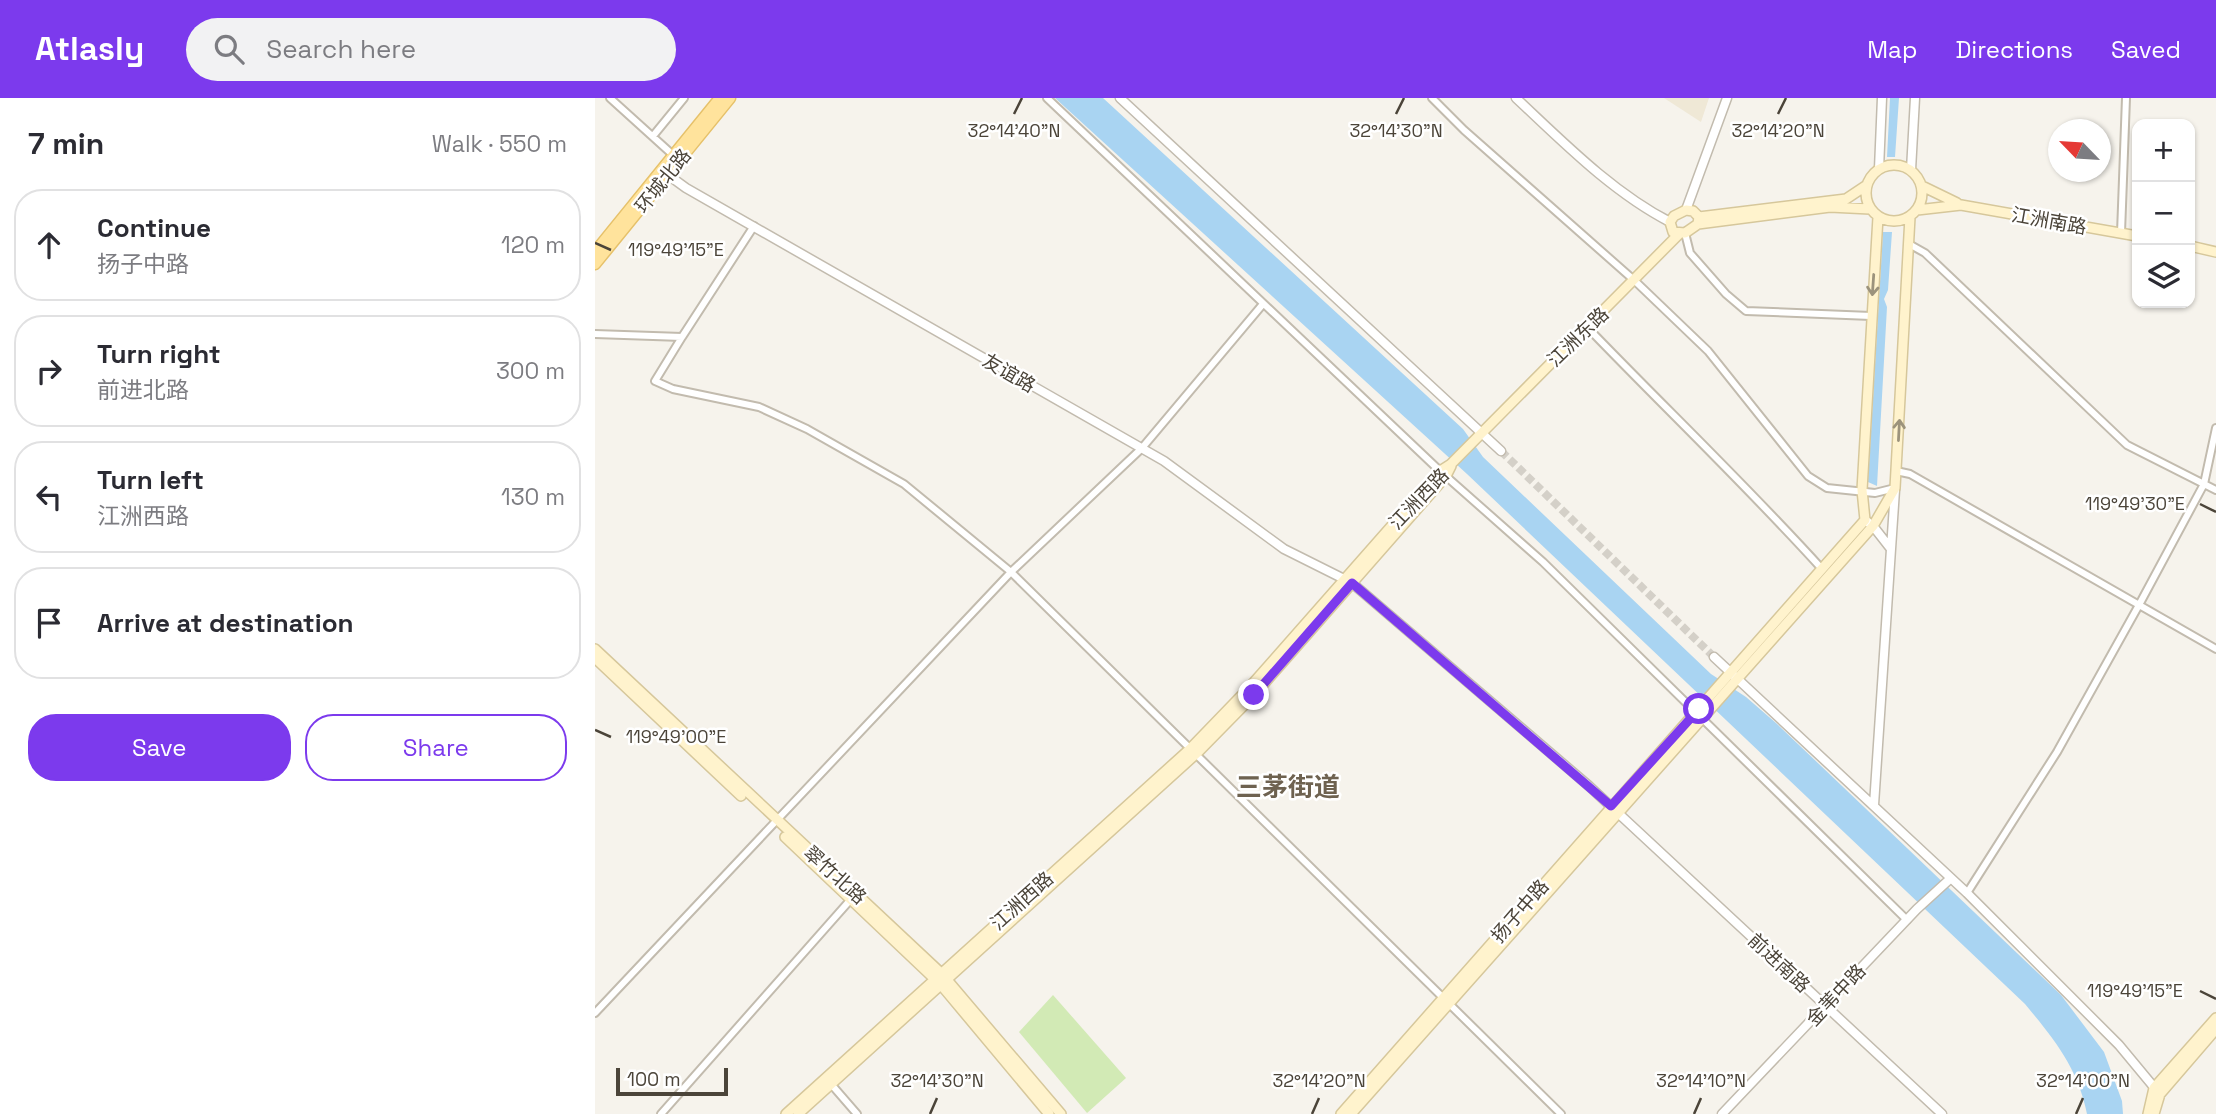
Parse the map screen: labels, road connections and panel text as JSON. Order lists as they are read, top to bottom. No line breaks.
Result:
{"streets":{"main road":["环城北路","江洲南路","江洲东路","江洲西路","翠竹北路","扬子中路"],"street":["友谊路","前进南路","金苇中路"]},"crossings":[["环城北路","友谊路"],["江洲东路","江洲西路"],["友谊路","江洲西路"],["友谊路","前进南路"],["江洲西路","翠竹北路"],["江洲西路","前进南路"],["扬子中路","前进南路"],["前进南路","金苇中路"]],"districts":["三茅街道"],"scale_bar":"100 m","north":"top left","page":{"header":"Atlasly","search":"Search here","nav":["Map","Directions","Saved"],"heading":["7 min","Walk · 550 m"],"map_buttons":["+","−"],"list":[["Continue","扬子中路","120 m"],["Turn right","前进北路","300 m"],["Turn left","江洲西路","130 m"],"Arrive at destination"],"buttons":["Save","Share"],"scale":"100 m"},"coordinates":["32°14'40\"N","32°14'30\"N","32°14'20\"N","119°49'15\"E","119°49'30\"E","119°49'00\"E","32°14'10\"N","32°14'00\"N"]}
